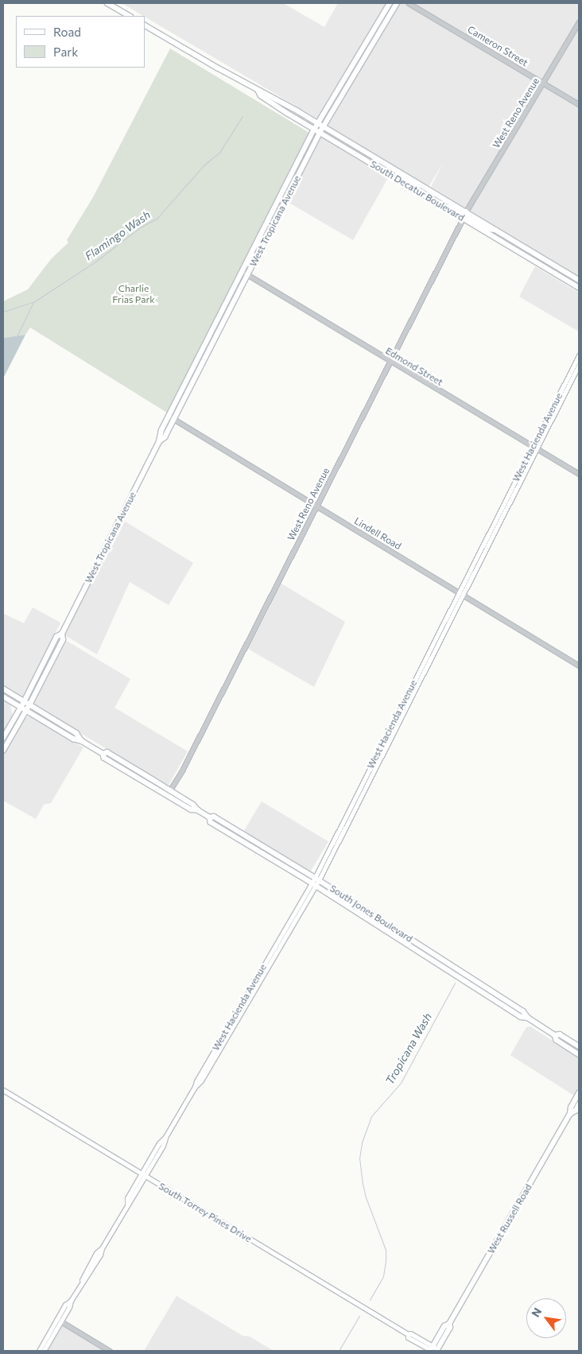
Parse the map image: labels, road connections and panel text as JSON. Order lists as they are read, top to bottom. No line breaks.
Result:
{"streets":{"main road":["South Decatur Boulevard","West Tropicana Avenue","West Hacienda Avenue","South Jones Boulevard","South Torrey Pines Drive","West Russell Road"],"street":["Cameron Street","West Reno Avenue","Edmond Street","Lindell Road"]},"crossings":[["Cameron Street","West Reno Avenue"],["West Reno Avenue","South Decatur Boulevard"],["West Reno Avenue","Edmond Street"],["West Reno Avenue","Lindell Road"],["West Reno Avenue","South Jones Boulevard"],["South Decatur Boulevard","West Tropicana Avenue"],["West Tropicana Avenue","Edmond Street"],["West Tropicana Avenue","Lindell Road"],["West Tropicana Avenue","South Jones Boulevard"],["Edmond Street","West Hacienda Avenue"],["West Hacienda Avenue","Lindell Road"],["West Hacienda Avenue","South Jones Boulevard"],["West Hacienda Avenue","South Torrey Pines Drive"],["South Torrey Pines Drive","West Russell Road"]],"water":["Flamingo Wash","Tropicana Wash"],"parks":["Charlie Frias Park"],"legend":["Road","Park"],"north":"top left"}
